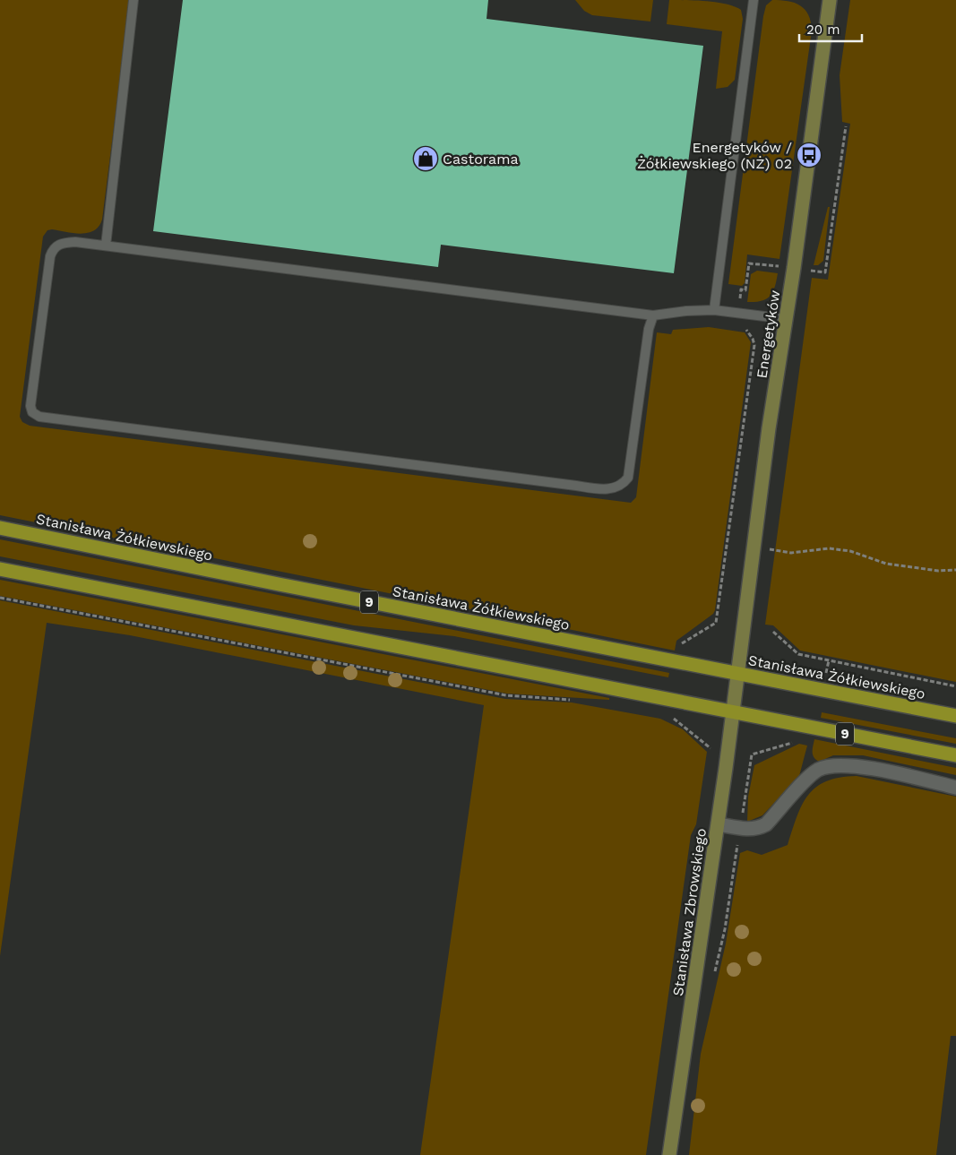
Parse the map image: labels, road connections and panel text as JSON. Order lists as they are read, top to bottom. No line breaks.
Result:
{"streets":{"main road":["Energetyków","Stanisława Żółkiewskiego","9","Stanisława Zbrowskiego"]},"crossings":[["Energetyków","Stanisława Żółkiewskiego"],["Energetyków","Stanisława Zbrowskiego"],["Stanisława Żółkiewskiego","Stanisława Zbrowskiego"],["9","Stanisława Zbrowskiego"]],"places":{"bus stop":["Energetyków / Żółkiewskiego (NŻ) 02"],"shop":["Castorama"]},"scale_bar":"20 m"}
